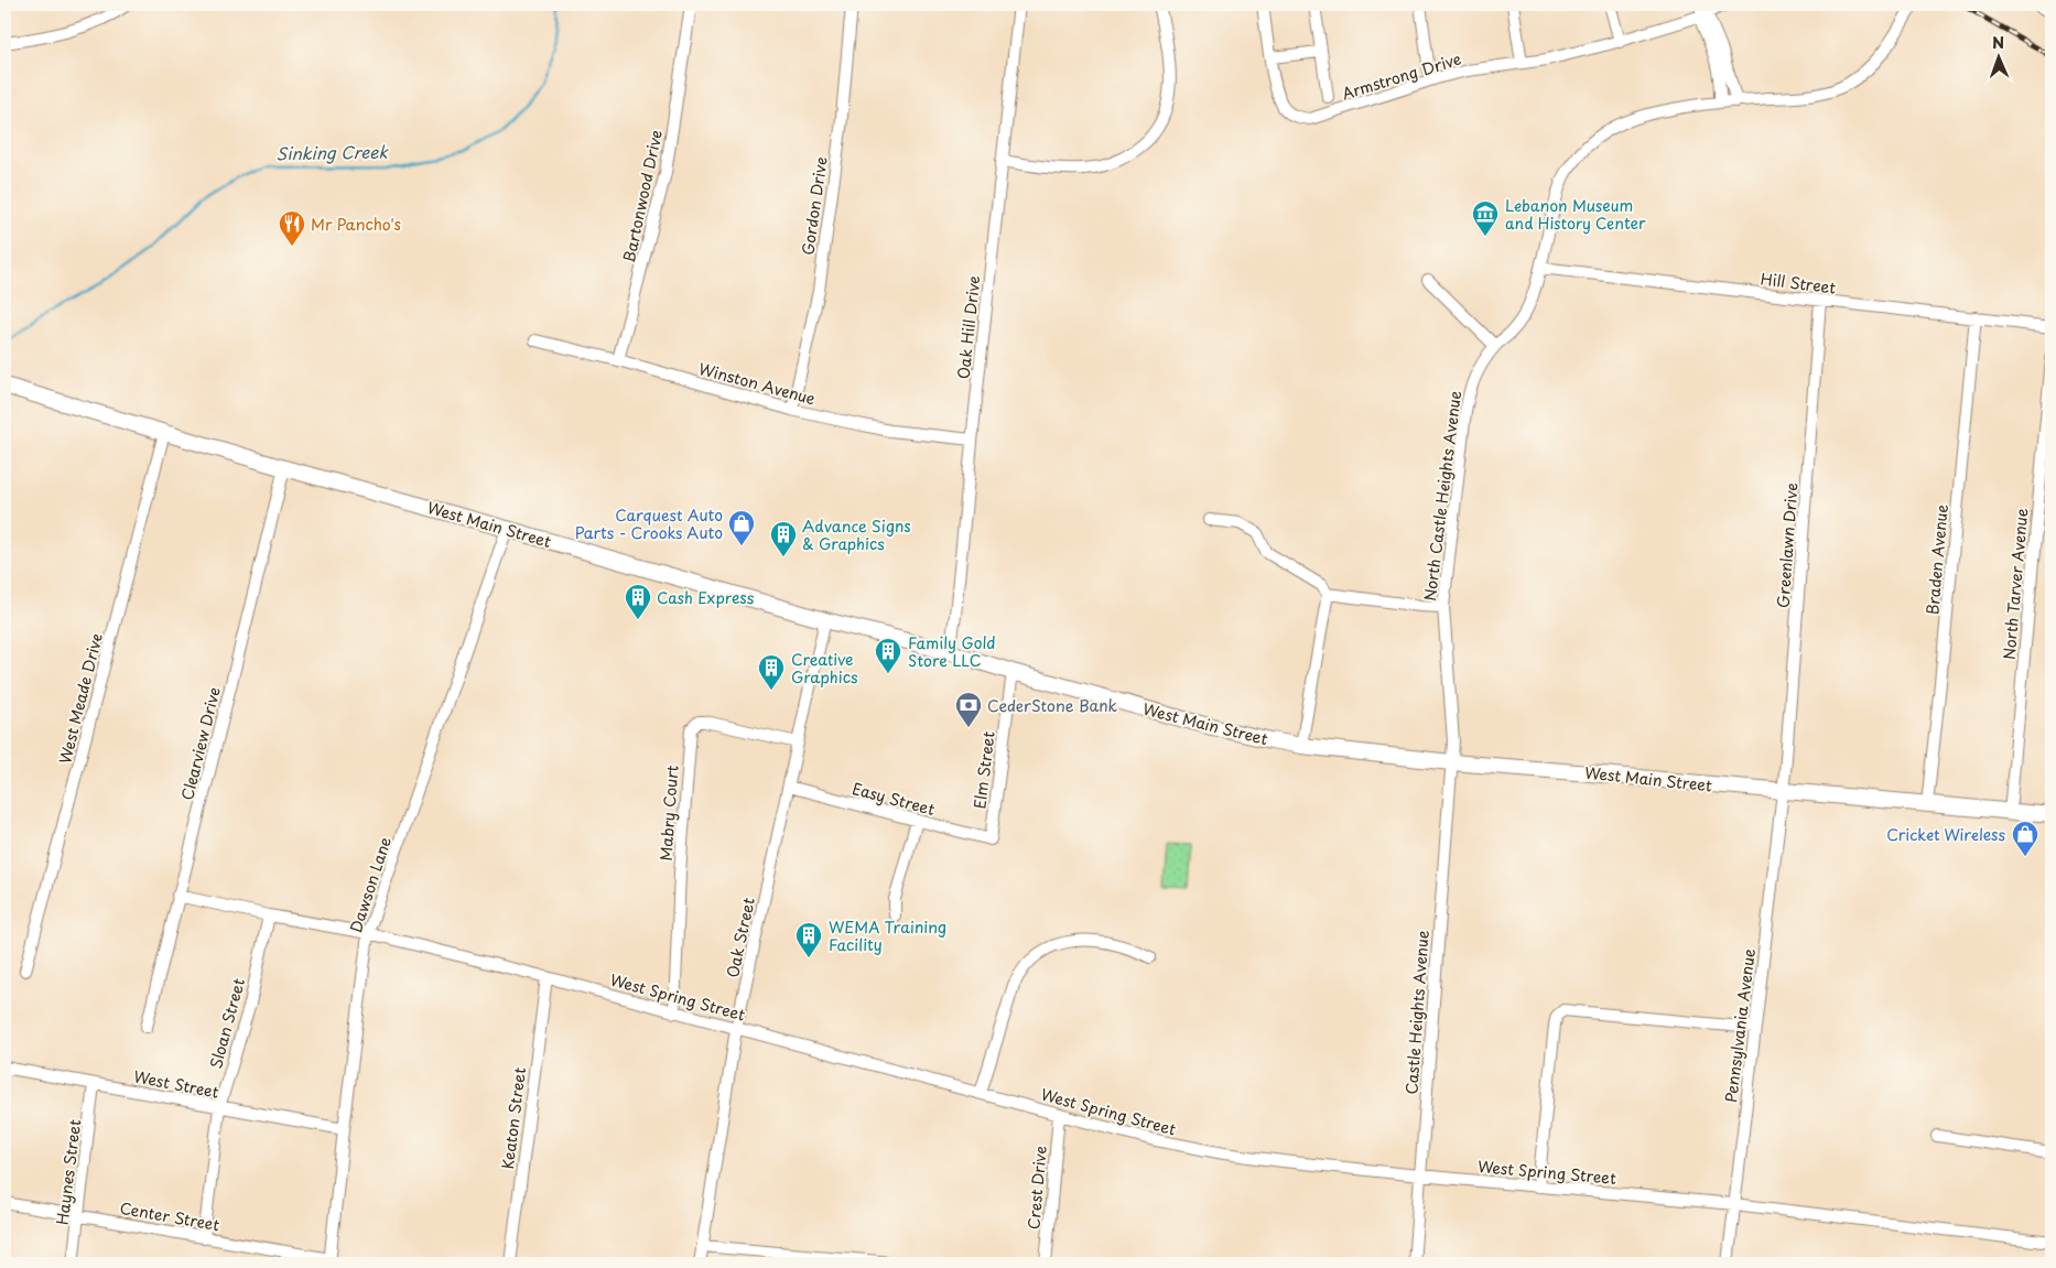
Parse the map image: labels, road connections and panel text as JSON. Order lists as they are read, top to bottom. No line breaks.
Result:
{"streets":{"main road":["West Main Street"],"street":["Armstrong Drive","Bartonwood Drive","Gordon Drive","Hill Street","Oak Hill Drive","Winston Avenue","North Castle Heights Avenue","Greenlawn Drive","Braden Avenue","North Tarver Avenue","West Meade Drive","Clearview Drive","Elm Street","Easy Street","Mabry Court","Dawson Lane","Oak Street","West Spring Street","Castle Heights Avenue","Sloan Street","Pennsylvania Avenue","West Street","Keaton Street","Haynes Street","Crest Drive","Center Street"]},"crossings":[["Bartonwood Drive","Winston Avenue"],["Gordon Drive","Winston Avenue"],["Hill Street","North Castle Heights Avenue"],["Hill Street","Greenlawn Drive"],["Hill Street","Braden Avenue"],["Oak Hill Drive","Winston Avenue"],["Oak Hill Drive","West Main Street"],["North Castle Heights Avenue","West Main Street"],["North Castle Heights Avenue","Castle Heights Avenue"],["West Main Street","Greenlawn Drive"],["West Main Street","Braden Avenue"],["West Main Street","North Tarver Avenue"],["West Main Street","West Meade Drive"],["West Main Street","Clearview Drive"],["West Main Street","Elm Street"],["West Main Street","Dawson Lane"],["West Main Street","Oak Street"],["West Main Street","Castle Heights Avenue"],["West Main Street","Pennsylvania Avenue"],["Greenlawn Drive","Pennsylvania Avenue"],["Clearview Drive","West Spring Street"],["Elm Street","Easy Street"],["Easy Street","Oak Street"],["Mabry Court","Oak Street"],["Mabry Court","West Spring Street"],["Dawson Lane","West Spring Street"],["Dawson Lane","West Street"],["Dawson Lane","Center Street"],["Oak Street","West Spring Street"],["West Spring Street","Castle Heights Avenue"],["West Spring Street","Sloan Street"],["West Spring Street","Pennsylvania Avenue"],["West Spring Street","Keaton Street"],["West Spring Street","Crest Drive"],["Sloan Street","West Street"],["Sloan Street","Center Street"],["West Street","Haynes Street"],["Haynes Street","Center Street"]],"water":["Sinking Creek"],"places":{"museum":["Lebanon Museum and History Center"],"restaurant":["Mr Pancho's"],"shop":["Carquest Auto Parts - Crooks Auto","Cricket Wireless"],"building":["Advance Signs & Graphics","Cash Express","Family Gold Store LLC","Creative Graphics","WEMA Training Facility"],"bank":["CederStone Bank"]},"north":"top"}
